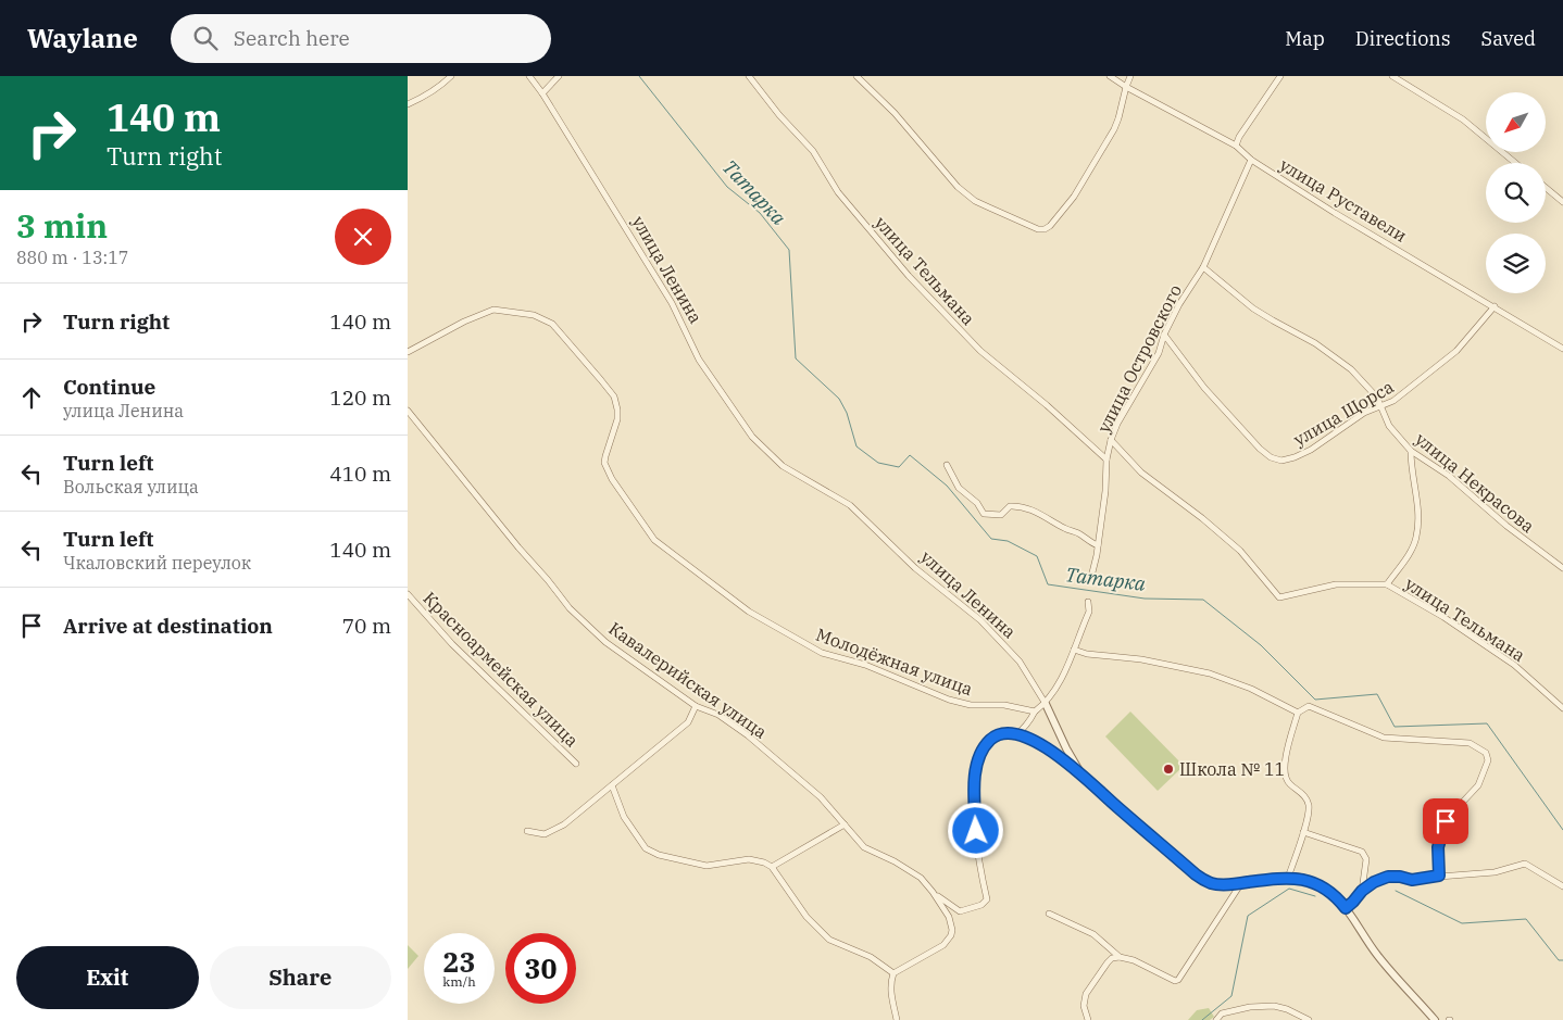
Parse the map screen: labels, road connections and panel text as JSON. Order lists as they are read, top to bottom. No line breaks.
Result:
{"streets":{"street":["улица Руставели","улица Ленина","улица Тельмана","улица Островского","улица Щорса","улица Некрасова","Молодёжная улица","Красноармейская улица","Кавалерийская улица"]},"crossings":[["улица Руставели","улица Островского"],["улица Руставели","улица Щорса"],["улица Тельмана","улица Островского"],["улица Островского","улица Щорса"],["улица Островского","улица Некрасова"],["улица Щорса","улица Некрасова"]],"water":["Татарка"],"places":["Школа № 11"],"north":"bottom left","page":{"header":"Waylane","search":"Search here","nav":["Map","Directions","Saved"],"turn":["140 m","Turn right"],"heading":["3 min","880 m · 13:17"],"list":[{"name":"Turn right","value":"140 m"},{"name":"Continue","note":"улица Ленина","value":"120 m"},{"name":"Turn left","note":"Вольская улица","value":"410 m"},{"name":"Turn left","note":"Чкаловский переулок","value":"140 m"},{"name":"Arrive at destination","value":"70 m"}],"speed":"23 km/h","limit":"30","buttons":["Exit","Share"]}}
